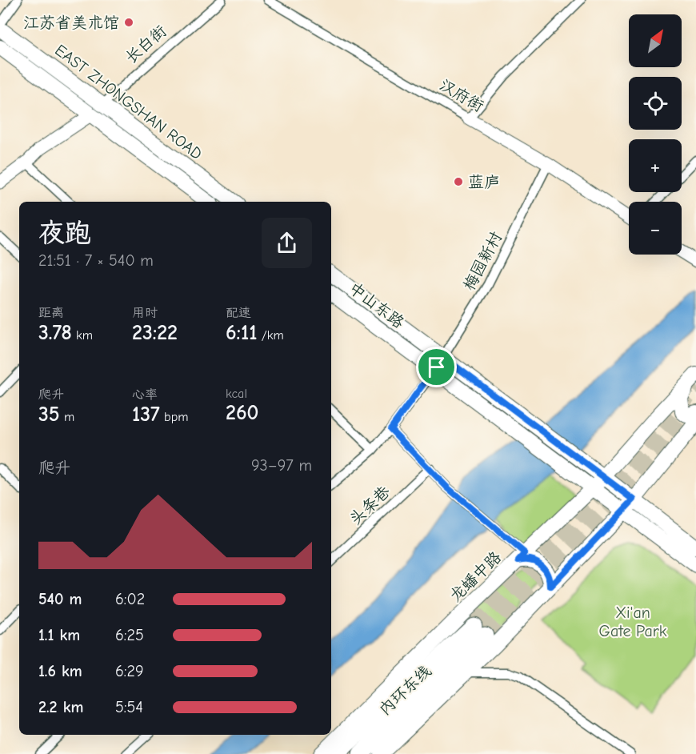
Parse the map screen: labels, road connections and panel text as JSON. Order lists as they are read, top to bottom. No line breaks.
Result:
{"streets":{"highway":["内环东线"],"main road":["EAST ZHONGSHAN ROAD","中山东路","龙蟠中路"],"street":["长白街","汉府街","梅园新村","头条巷"]},"crossings":[["长白街","EAST ZHONGSHAN ROAD"],["汉府街","梅园新村"],["梅园新村","中山东路"],["中山东路","龙蟠中路"],["龙蟠中路","内环东线"]],"parks":["Xi'an Gate Park"],"places":["江苏省美术馆","蓝庐"],"north":"top right","page":{"map_buttons":["+","−"],"heading":["夜跑","21:51 · 7 × 540 m"],"stats":[["距离","3.78 km"],["用时","23:22"],["配速","6:11 /km"],["爬升","35 m"],["心率","137 bpm"],["kcal","260"]],"chart":["爬升","93–97 m"],"list":[{"name":"540 m","note":"6:02"},{"name":"1.1 km","note":"6:25"},{"name":"1.6 km","note":"6:29"},{"name":"2.2 km","note":"5:54"}]}}
